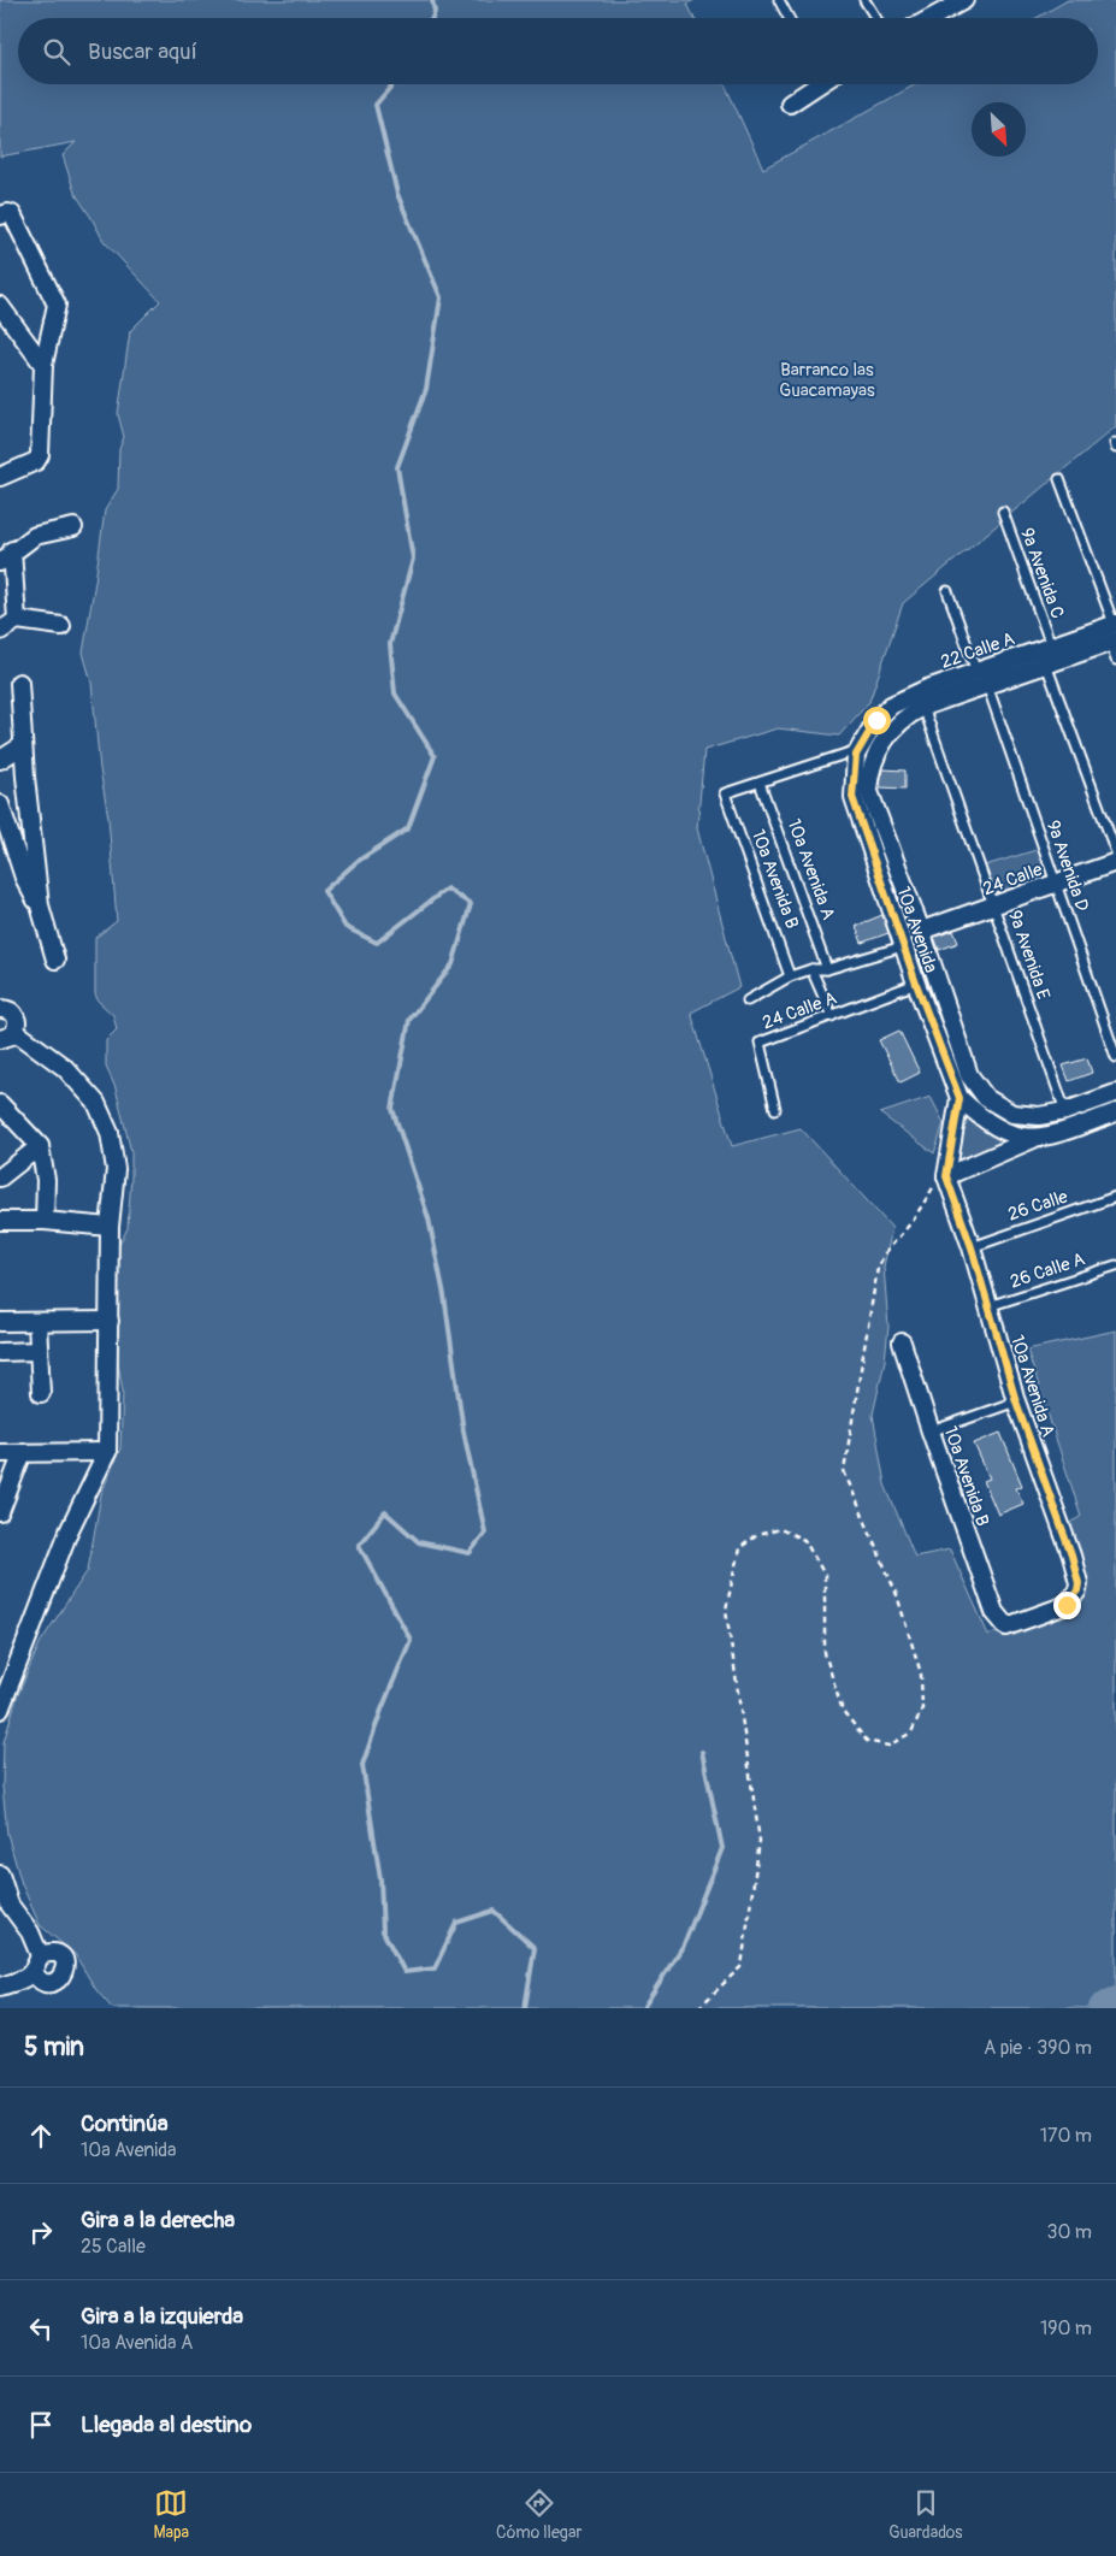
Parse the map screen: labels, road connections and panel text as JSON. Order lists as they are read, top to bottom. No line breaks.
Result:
{"streets":{"street":["22 Calle A","10a Avenida A","10a Avenida B","24 Calle","10a Avenida"],"lane":["9a Avenida C","9a Avenida D","9a Avenida E","24 Calle A","26 Calle","26 Calle A"]},"crossings":[["9a Avenida C","22 Calle A"],["22 Calle A","9a Avenida D"],["22 Calle A","10a Avenida"],["22 Calle A","9a Avenida E"],["9a Avenida D","24 Calle"],["10a Avenida A","10a Avenida B"],["10a Avenida A","26 Calle"],["10a Avenida A","26 Calle A"],["24 Calle","10a Avenida"],["24 Calle","9a Avenida E"],["10a Avenida","9a Avenida E"],["10a Avenida","24 Calle A"]],"parks":["Barranco las Guacamayas"],"north":"bottom right","page":{"search":"Buscar aquí","heading":["5 min","A pie · 390 m"],"list":[["Continúa","10a Avenida","170 m"],["Gira a la derecha","25 Calle","30 m"],["Gira a la izquierda","10a Avenida A","190 m"],"Llegada al destino"],"nav":["Mapa","Cómo llegar","Guardados"]}}
